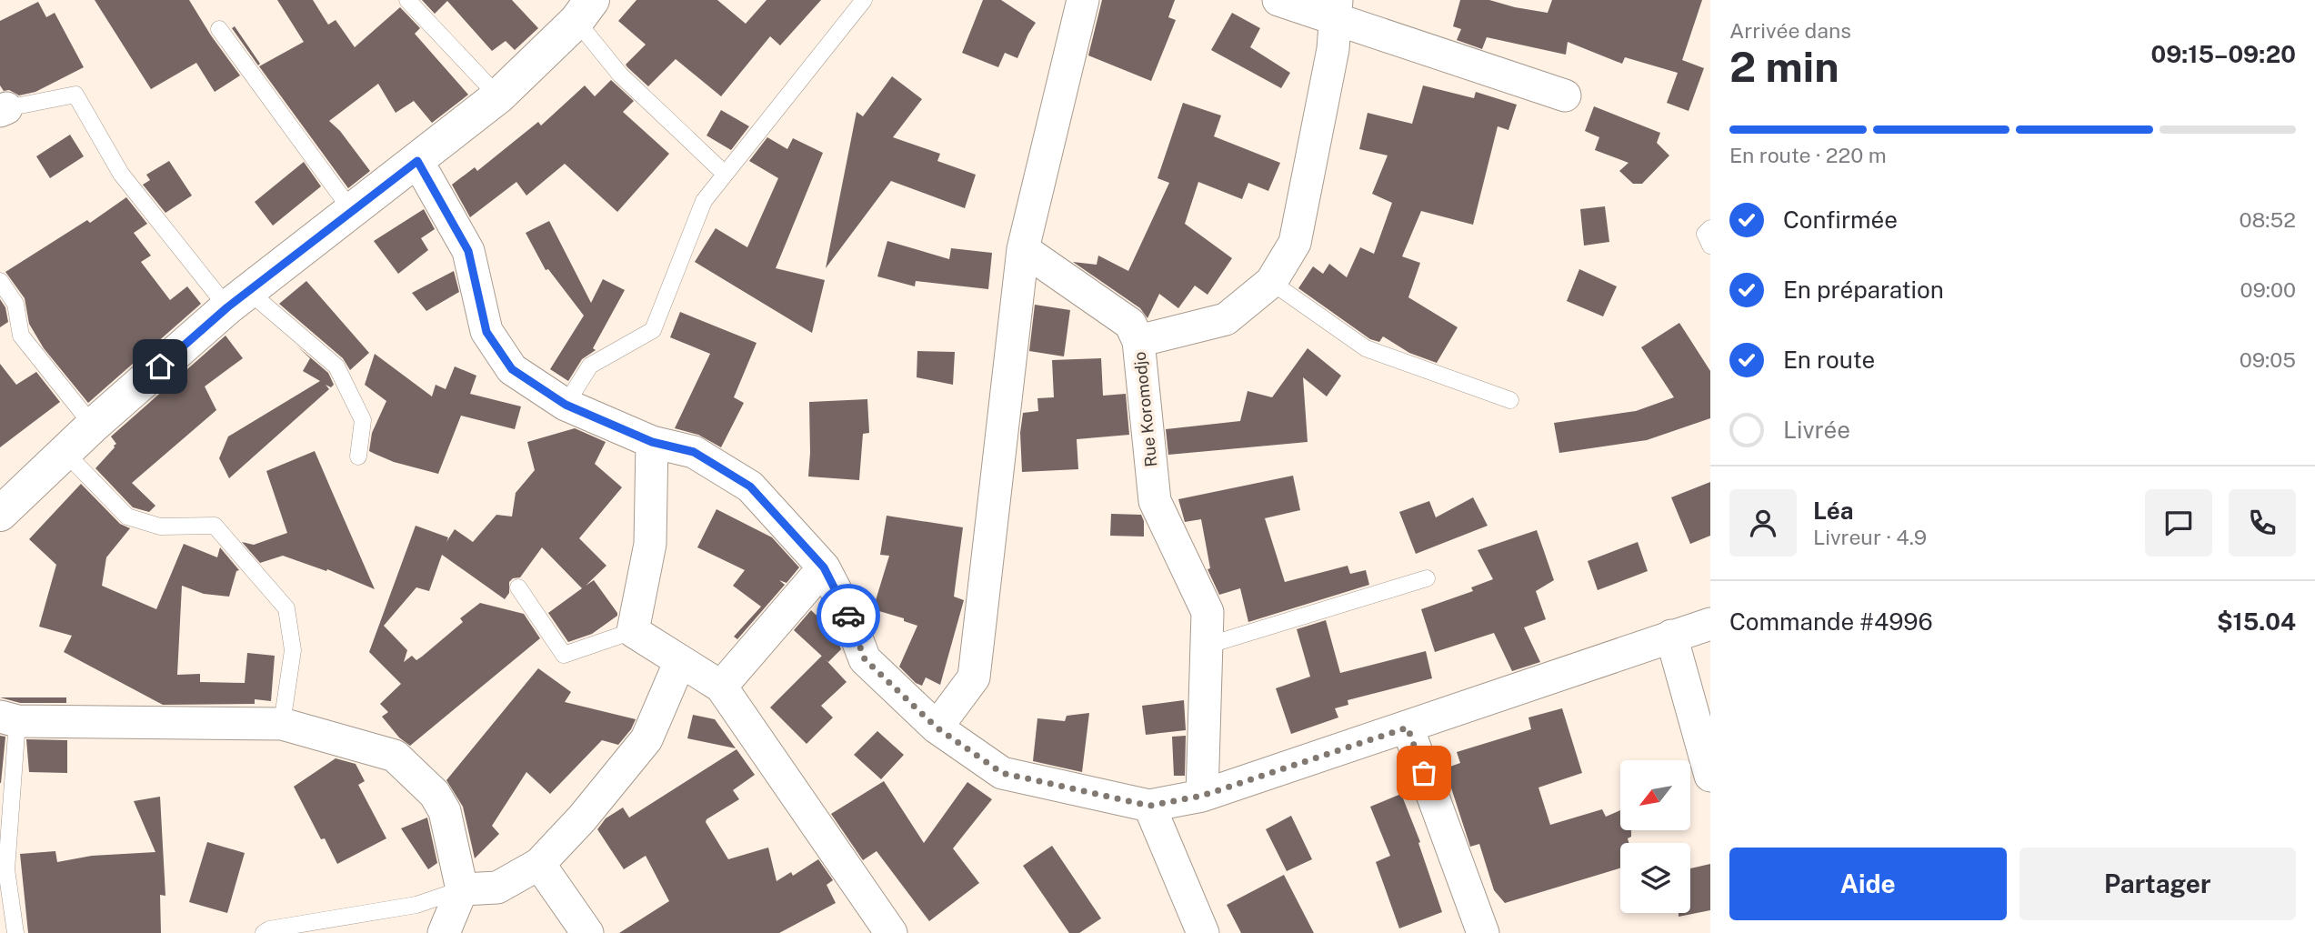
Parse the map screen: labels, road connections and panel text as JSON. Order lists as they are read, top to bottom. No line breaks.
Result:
{"streets":{"street":["Rue Koromodjo"]},"north":"bottom left","page":{"heading":["2 min","Arrivée dans","09:15–09:20"],"panel":["Léa","Livreur · 4.9","Commande #4996","$15.04"],"bar":"En route · 220 m","list":[["Confirmée","08:52"],["En préparation","09:00"],["En route","09:05"],"Livrée"],"buttons":["Aide","Partager"]}}
